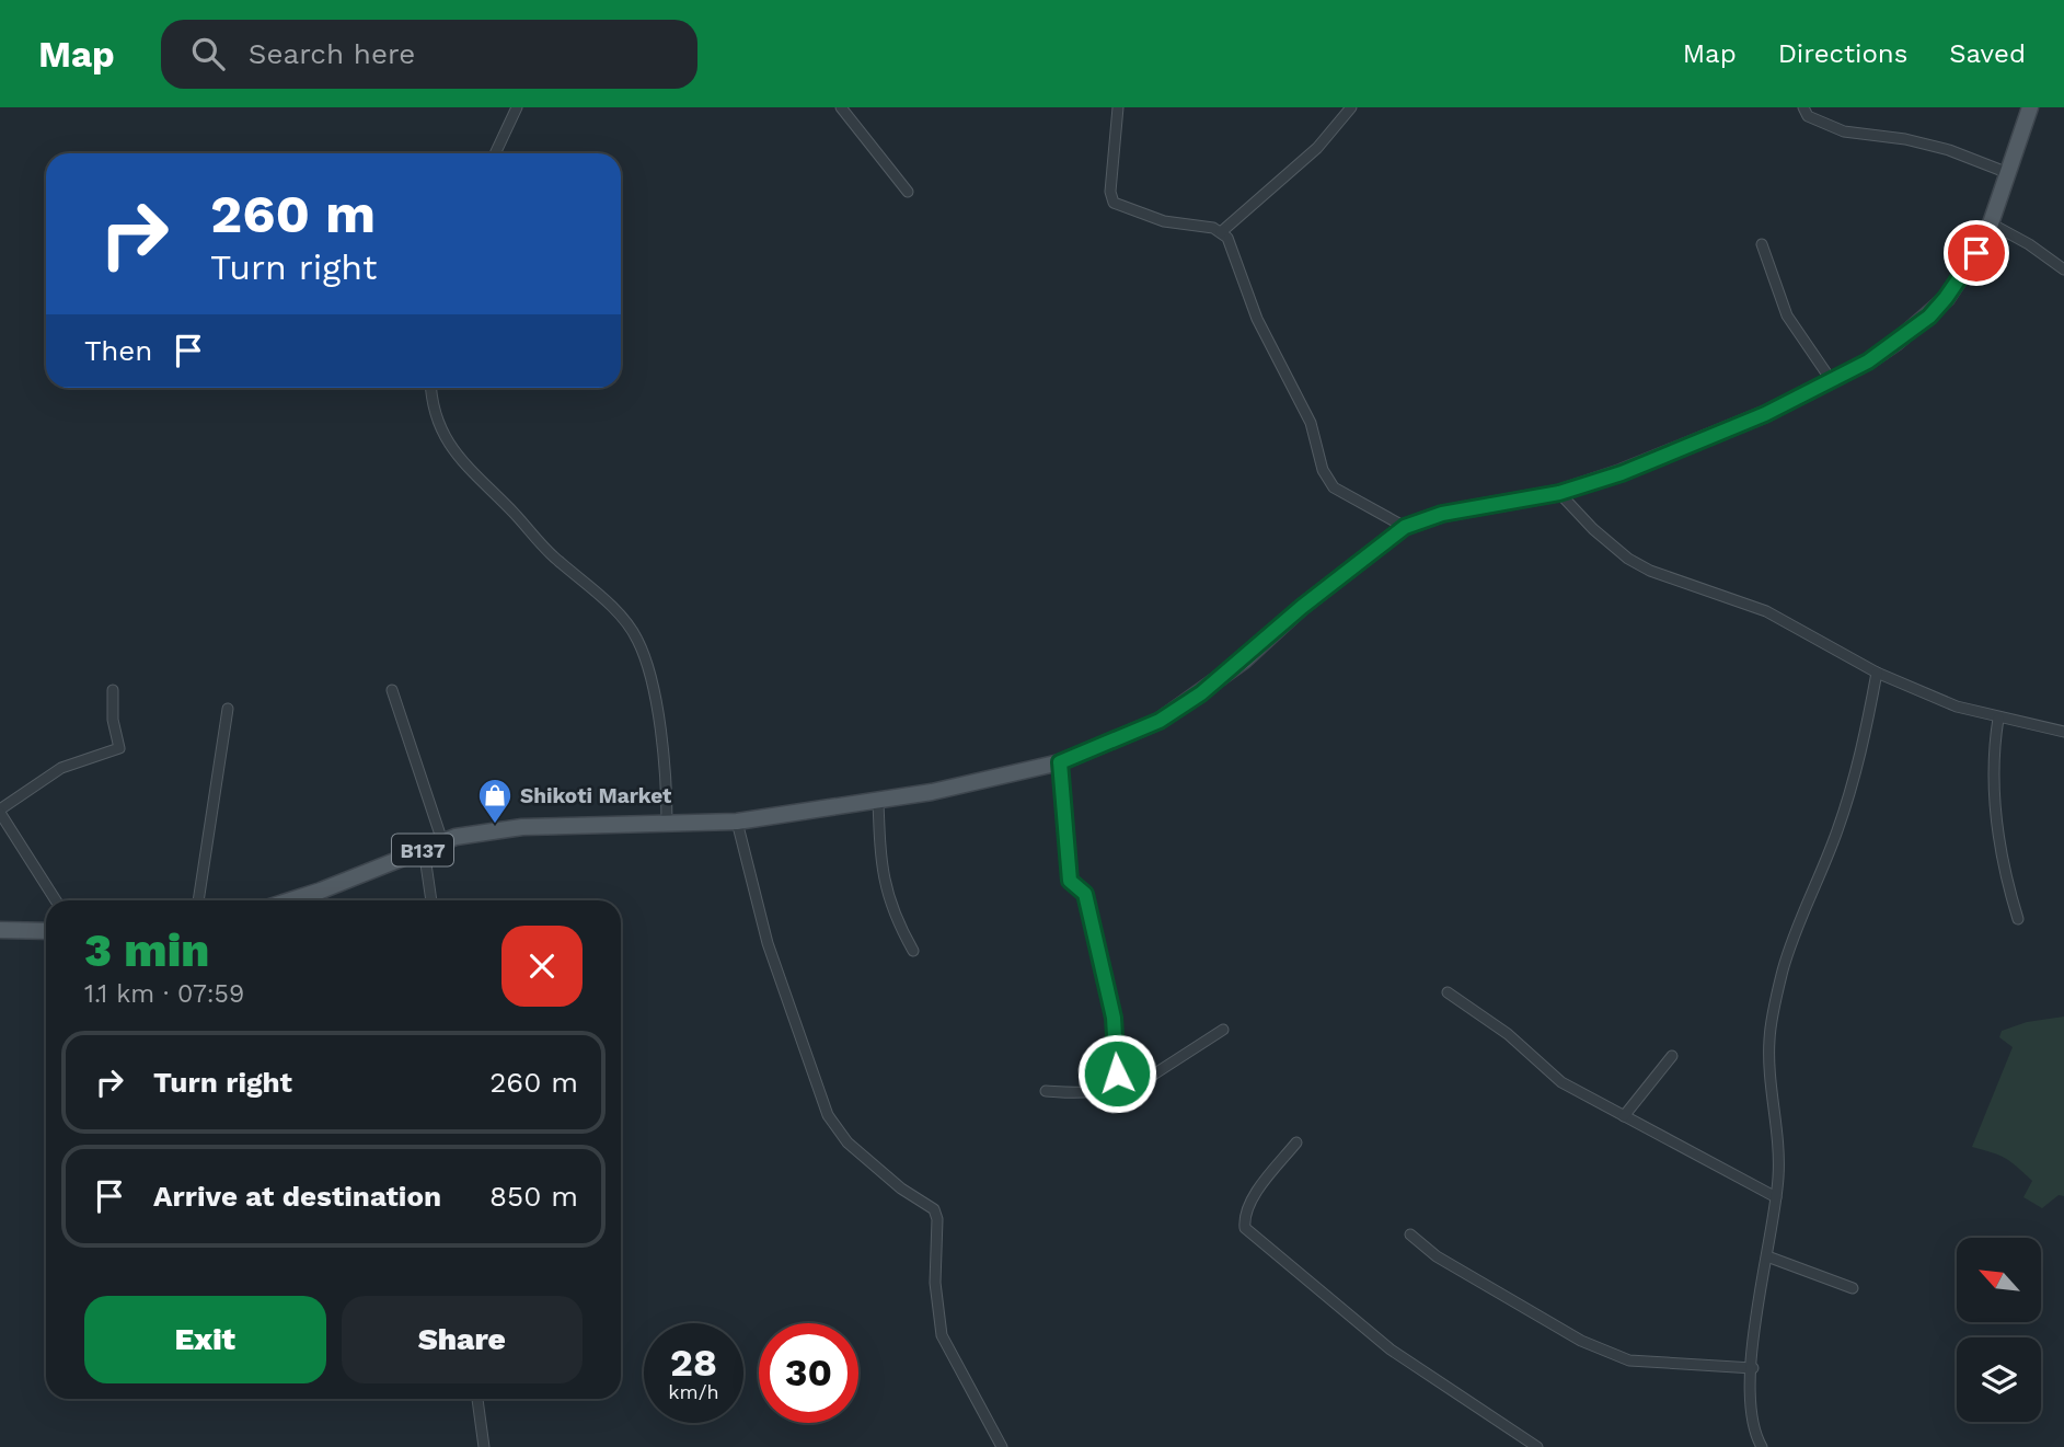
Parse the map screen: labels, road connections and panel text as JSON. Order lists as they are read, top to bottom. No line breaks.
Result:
{"streets":{"main road":["B137"]},"places":{"shop":["Shikoti Market"]},"north":"top left","page":{"header":"Map","search":"Search here","nav":["Map","Directions","Saved"],"turn":["260 m","Turn right"],"then":"Then","heading":["3 min","1.1 km · 07:59"],"list":[{"name":"Turn right","value":"260 m"},{"name":"Arrive at destination","value":"850 m"}],"buttons":["Exit","Share"],"speed":"28 km/h","limit":"30"}}
